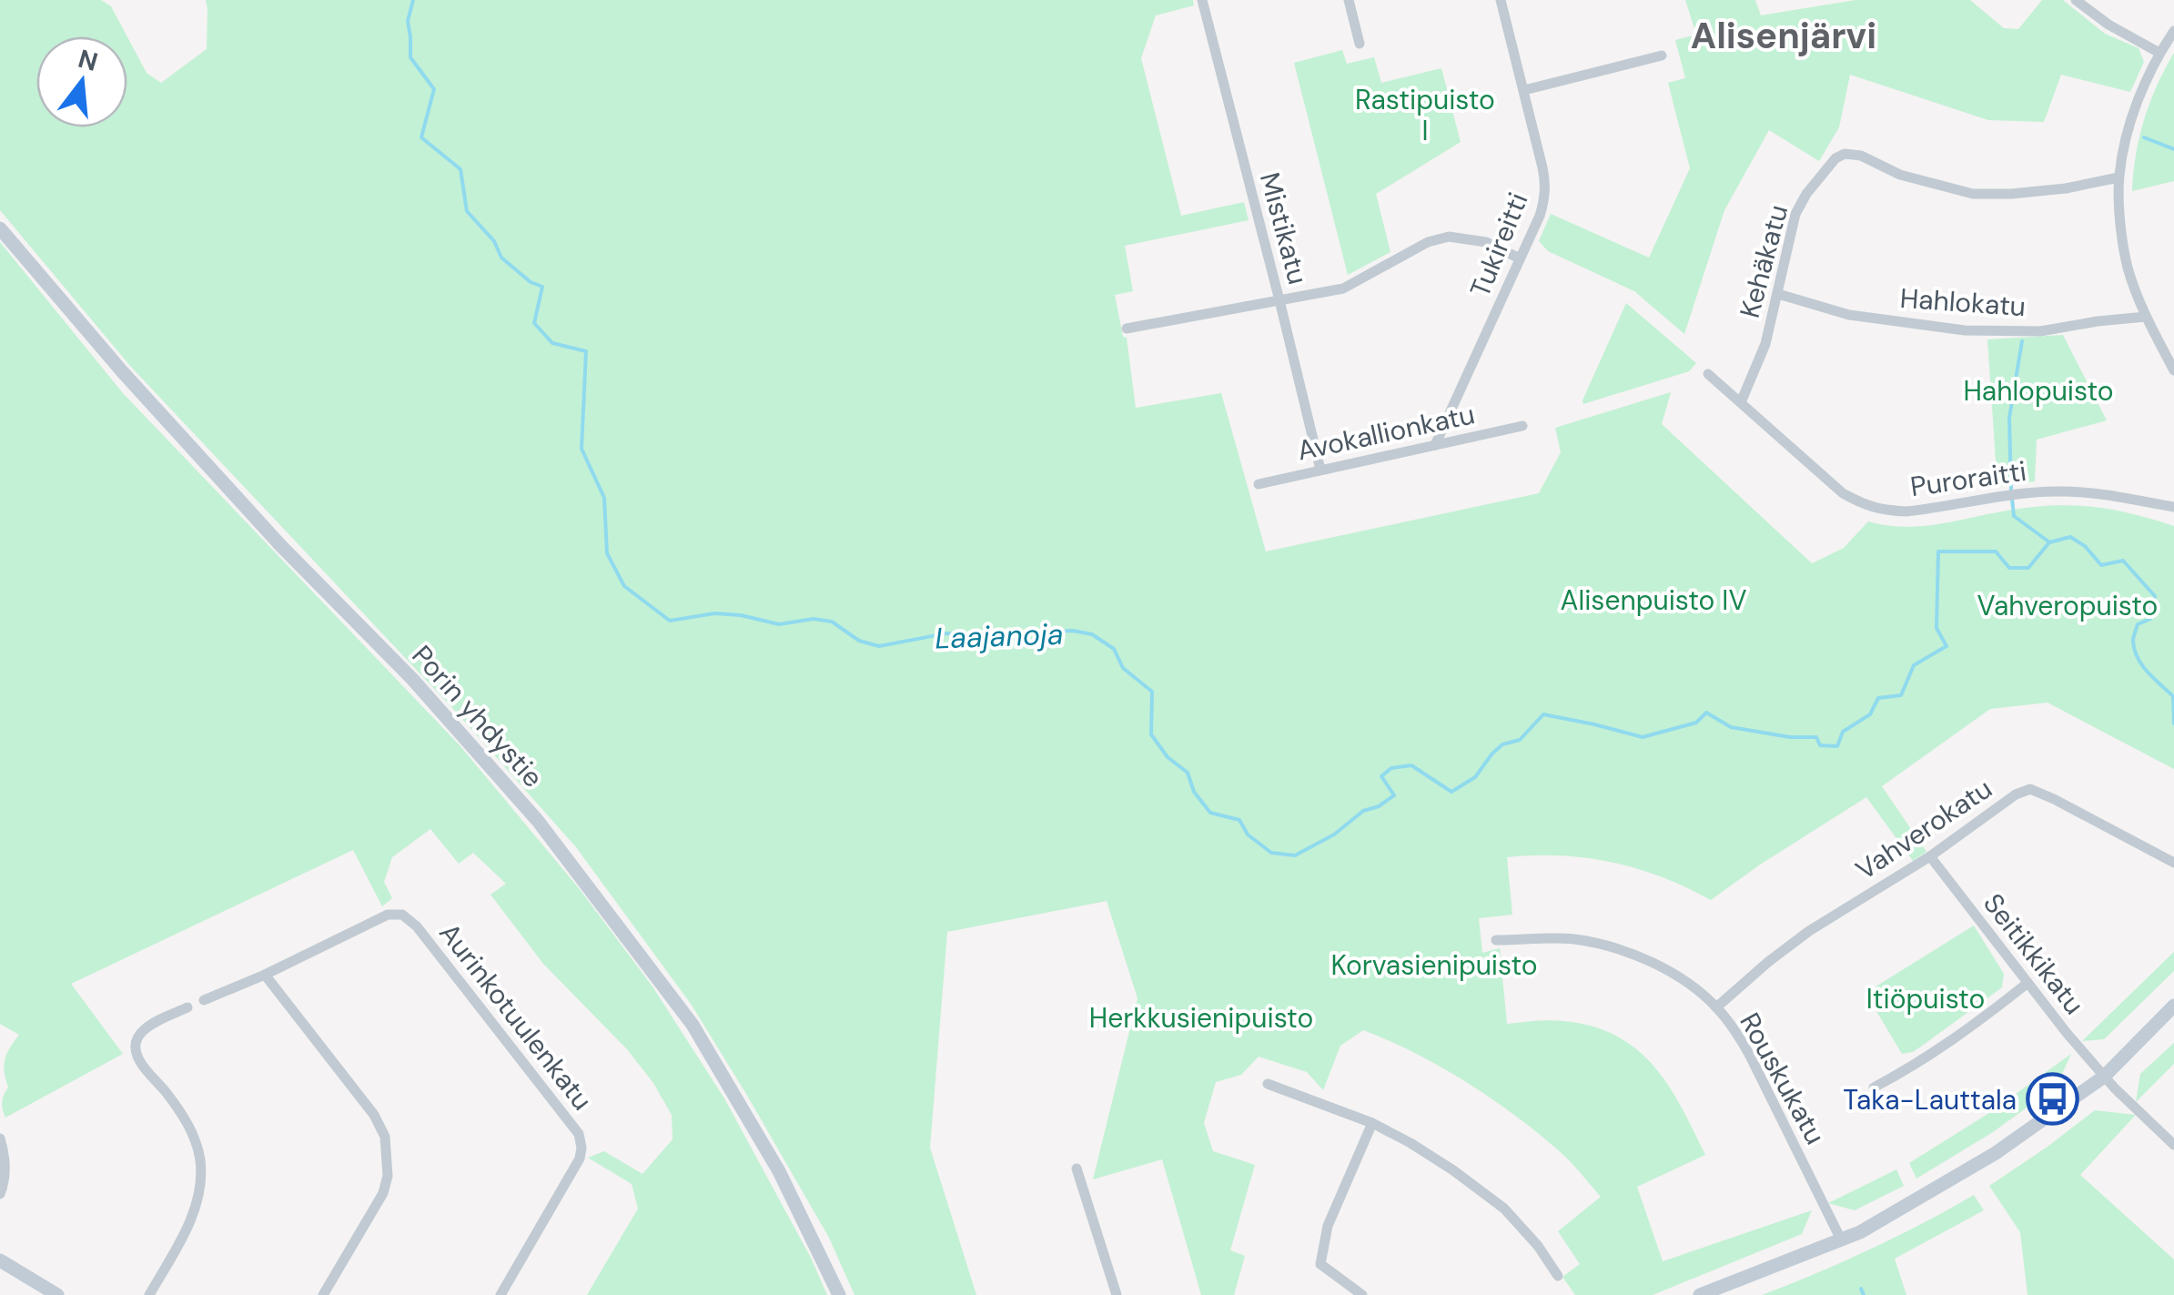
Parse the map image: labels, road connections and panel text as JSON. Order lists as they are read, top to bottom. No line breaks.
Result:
{"streets":{"main road":["Porin yhdystie"],"street":["Mistikatu","Tukireitti","Kehäkatu","Hahlokatu","Avokallionkatu","Puroraitti","Vahverokatu","Seitikkikatu","Aurinkotuulenkatu","Rouskukatu"]},"crossings":[["Mistikatu","Avokallionkatu"],["Tukireitti","Avokallionkatu"],["Kehäkatu","Hahlokatu"],["Kehäkatu","Puroraitti"],["Vahverokatu","Seitikkikatu"],["Vahverokatu","Rouskukatu"]],"districts":["Alisenjärvi"],"water":["Laajanoja"],"parks":["Rastipuisto I","Hahlopuisto","Alisenpuisto IV","Vahveropuisto","Korvasienipuisto","Itiöpuisto","Herkkusienipuisto"],"places":{"bus stop":["Taka-Lauttala"]},"north":"top"}
